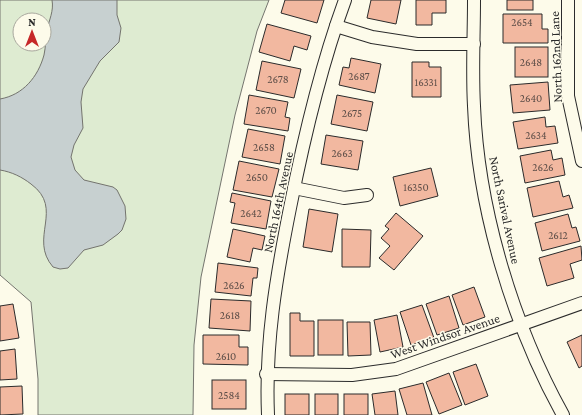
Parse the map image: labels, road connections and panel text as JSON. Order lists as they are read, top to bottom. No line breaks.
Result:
{"streets":{"street":["North 162nd Lane","North 164th Avenue","North Sarival Avenue","West Windsor Avenue"]},"crossings":[["North 164th Avenue","West Windsor Avenue"],["North Sarival Avenue","West Windsor Avenue"]],"house_numbers":["2654","2648","2687","2678","16331","2640","2670","2675","2634","2658","2663","2626","2650","16350","2642","2612","2626","2618","2610","2584"],"north":"top"}
